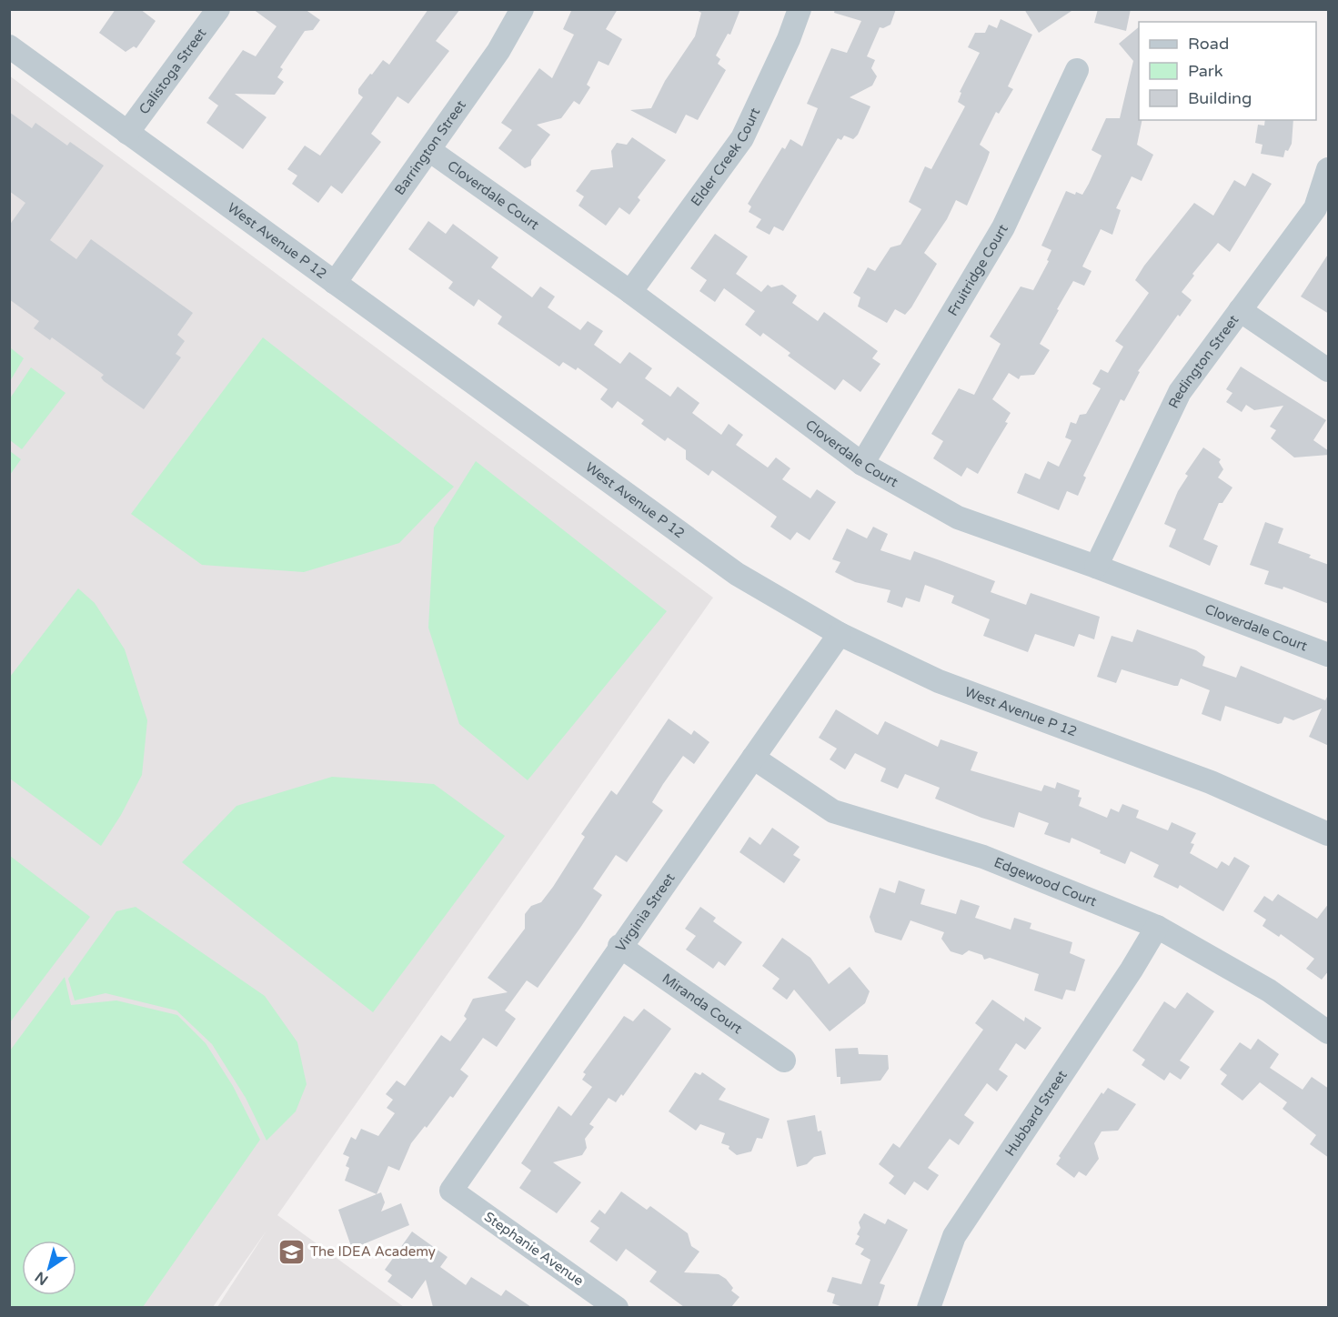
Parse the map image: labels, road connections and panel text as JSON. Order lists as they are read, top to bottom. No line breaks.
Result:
{"streets":{"street":["Calistoga Street","Barrington Street","Elder Creek Court","Cloverdale Court","West Avenue P 12","Fruitridge Court","Redington Street","Edgewood Court","Virginia Street","Miranda Court","Hubbard Street","Stephanie Avenue"]},"crossings":[["Calistoga Street","West Avenue P 12"],["Barrington Street","Cloverdale Court"],["Barrington Street","West Avenue P 12"],["Elder Creek Court","Cloverdale Court"],["Cloverdale Court","Fruitridge Court"],["Cloverdale Court","Redington Street"],["West Avenue P 12","Virginia Street"],["Edgewood Court","Virginia Street"],["Edgewood Court","Hubbard Street"],["Virginia Street","Miranda Court"],["Virginia Street","Stephanie Avenue"]],"places":{"school or university":["The IDEA Academy"]},"legend":["Road","Park","Building"],"north":"bottom left"}
